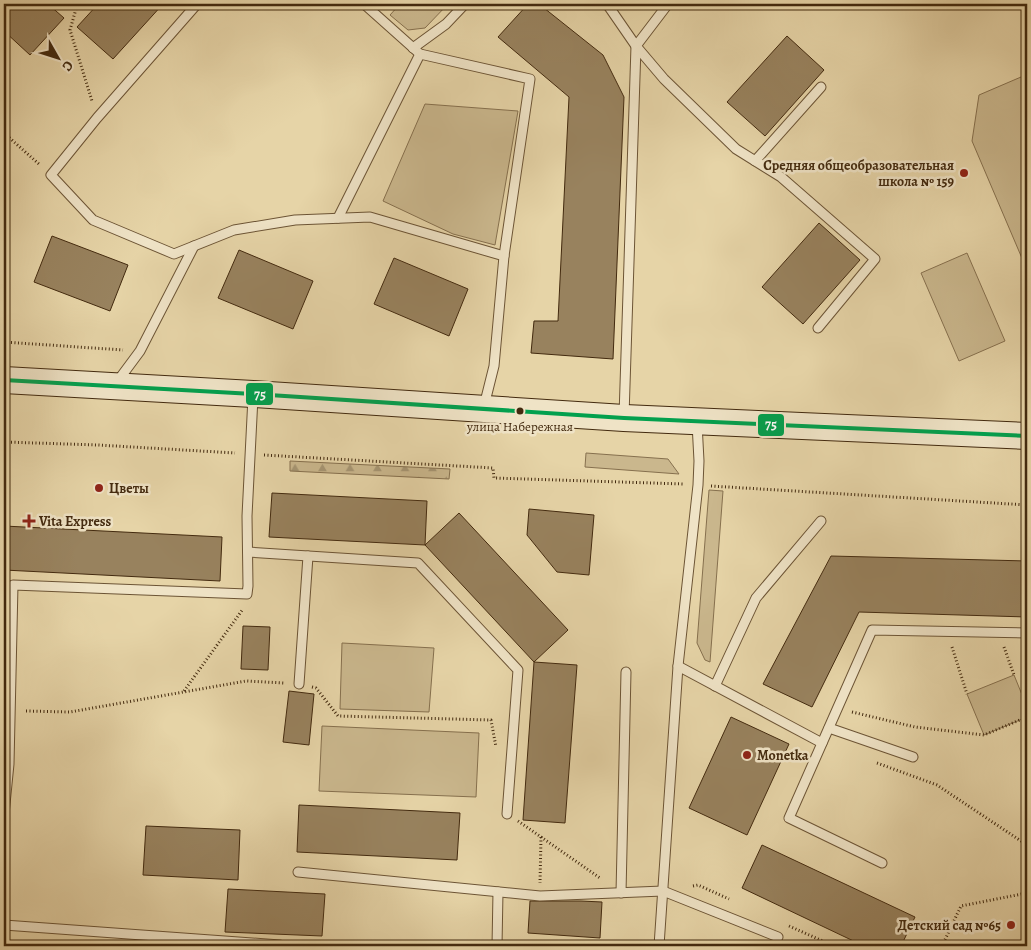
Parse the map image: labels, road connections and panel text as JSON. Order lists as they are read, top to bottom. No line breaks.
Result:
{"places":{"other":["Средняя общеобразовательная школа № 159","улица Набережная","Цветы","Monetka","Детский сад №65"],"health":["Vita Express"]},"lines":["transit line 75"],"north":"bottom right"}
